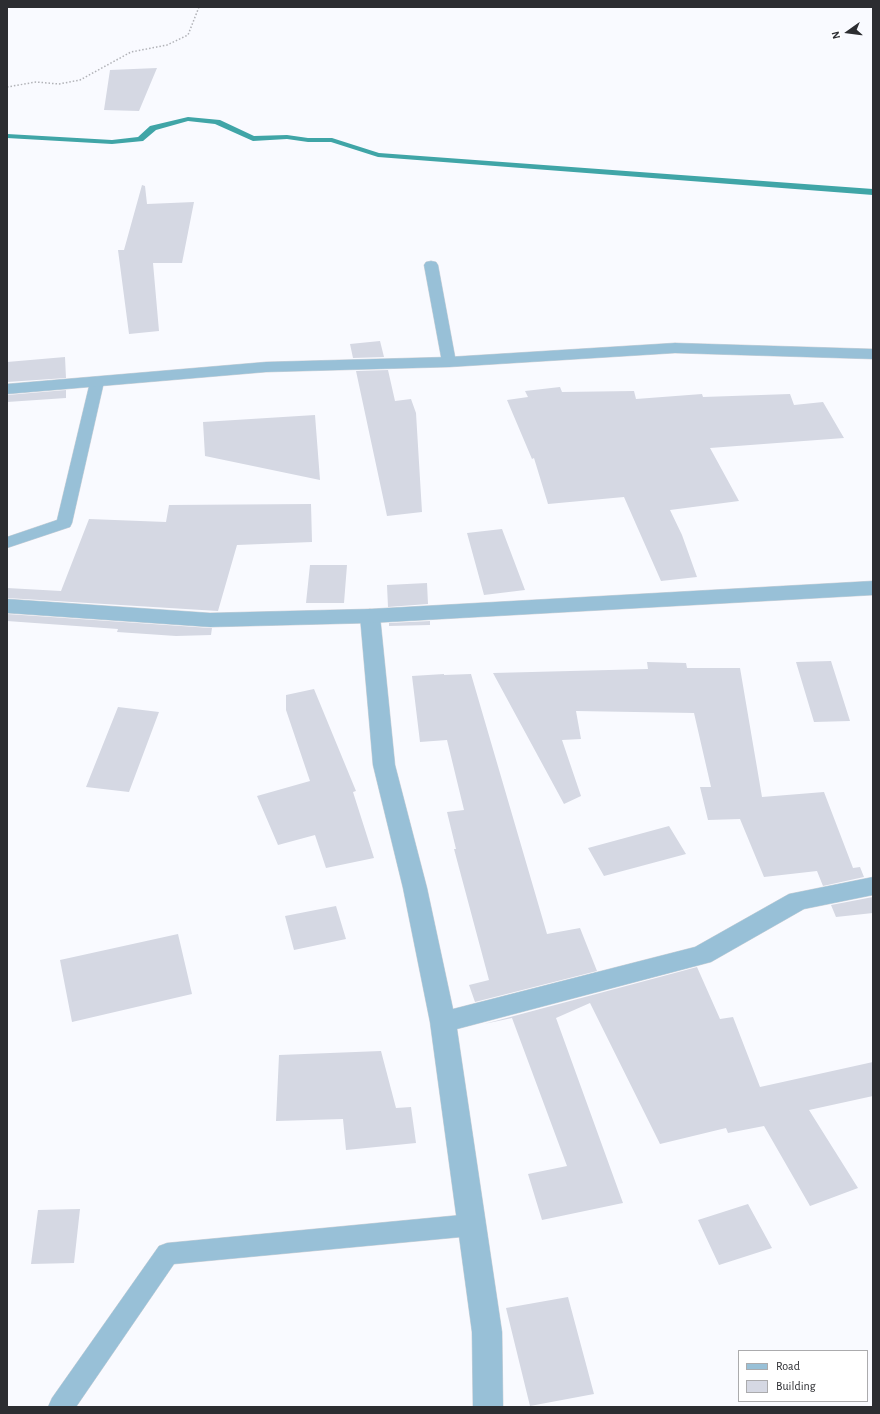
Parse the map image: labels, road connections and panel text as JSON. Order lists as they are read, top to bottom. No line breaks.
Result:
{"legend":["Road","Building"],"north":"left"}
